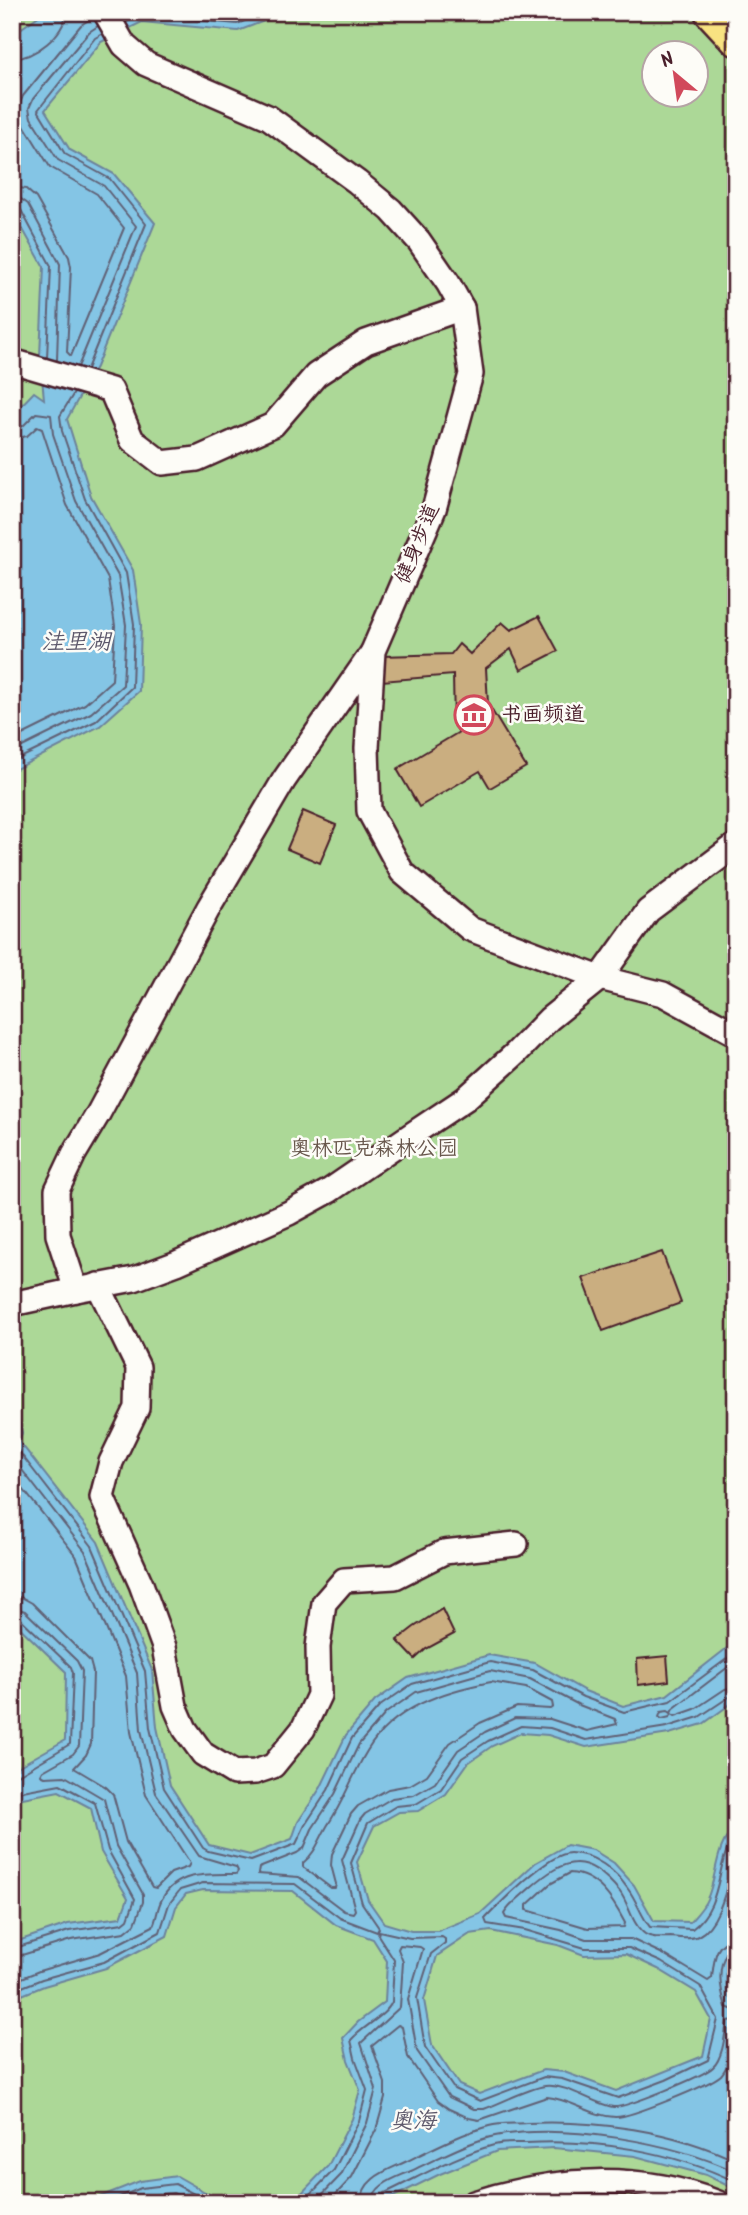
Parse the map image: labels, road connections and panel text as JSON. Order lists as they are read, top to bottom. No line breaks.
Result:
{"streets":{"street":["健身步道"]},"water":["洼里湖","奥海"],"parks":["奥林匹克森林公园"],"places":{"museum":["书画频道"]},"north":"top left"}
